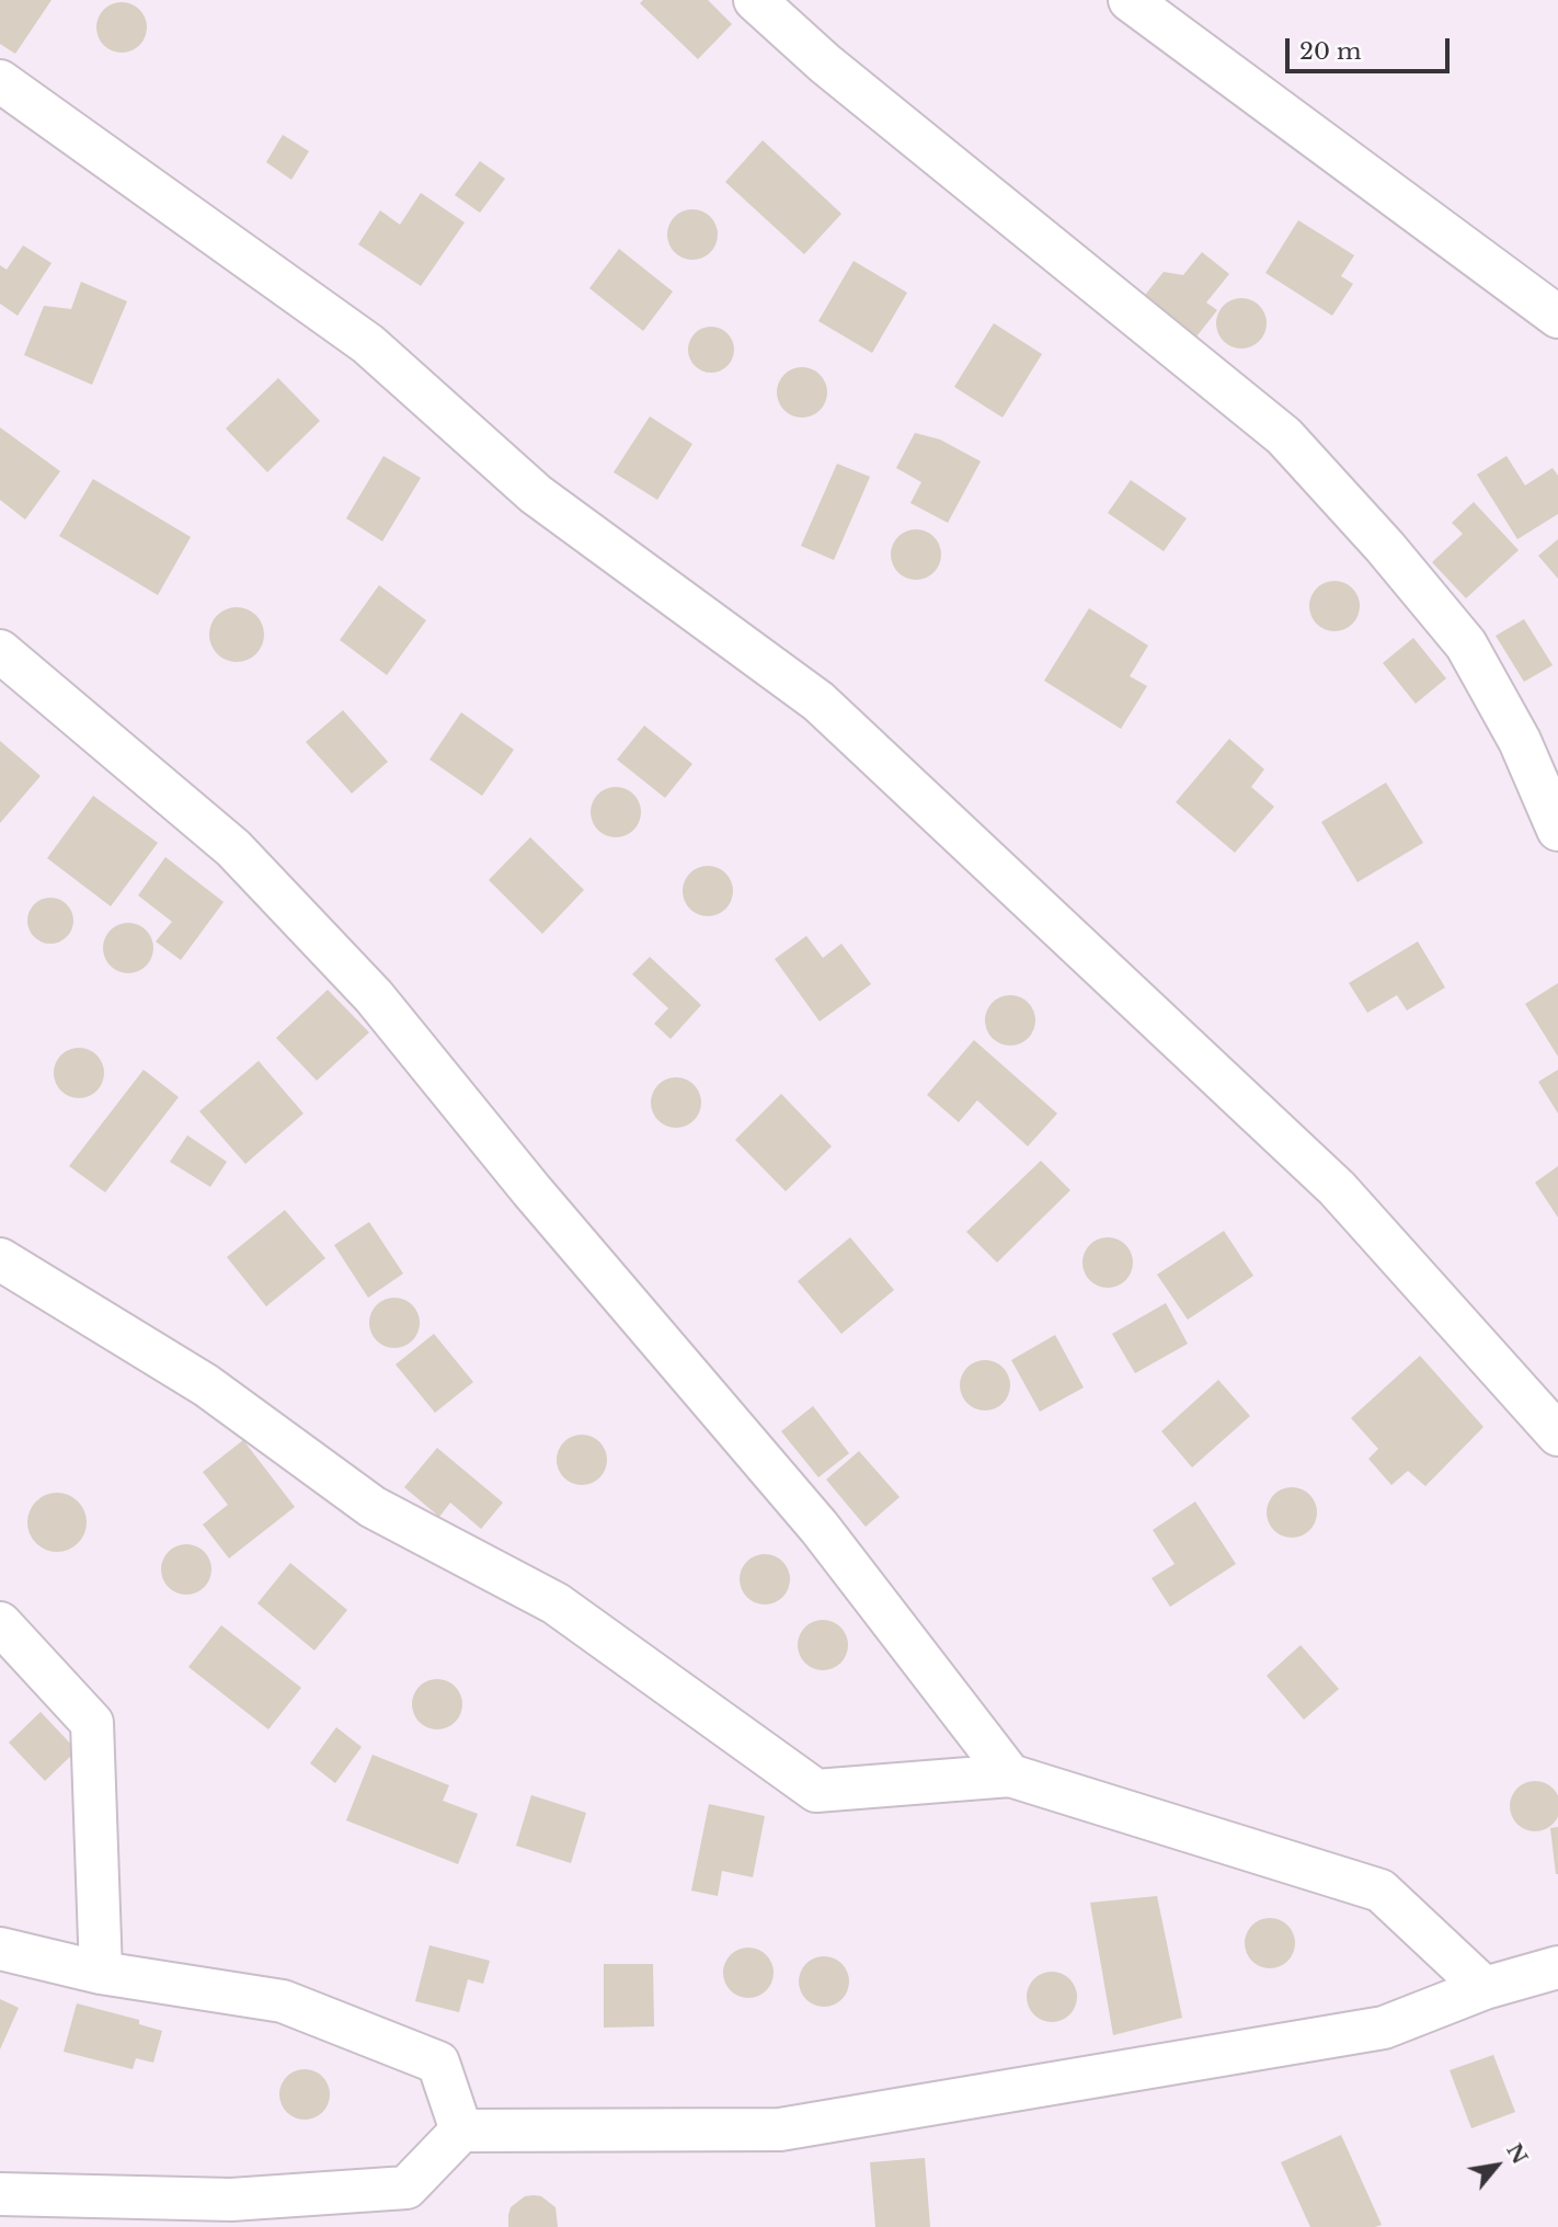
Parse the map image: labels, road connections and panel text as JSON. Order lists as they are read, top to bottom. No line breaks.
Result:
{"scale_bar":"20 m","north":"top right"}
